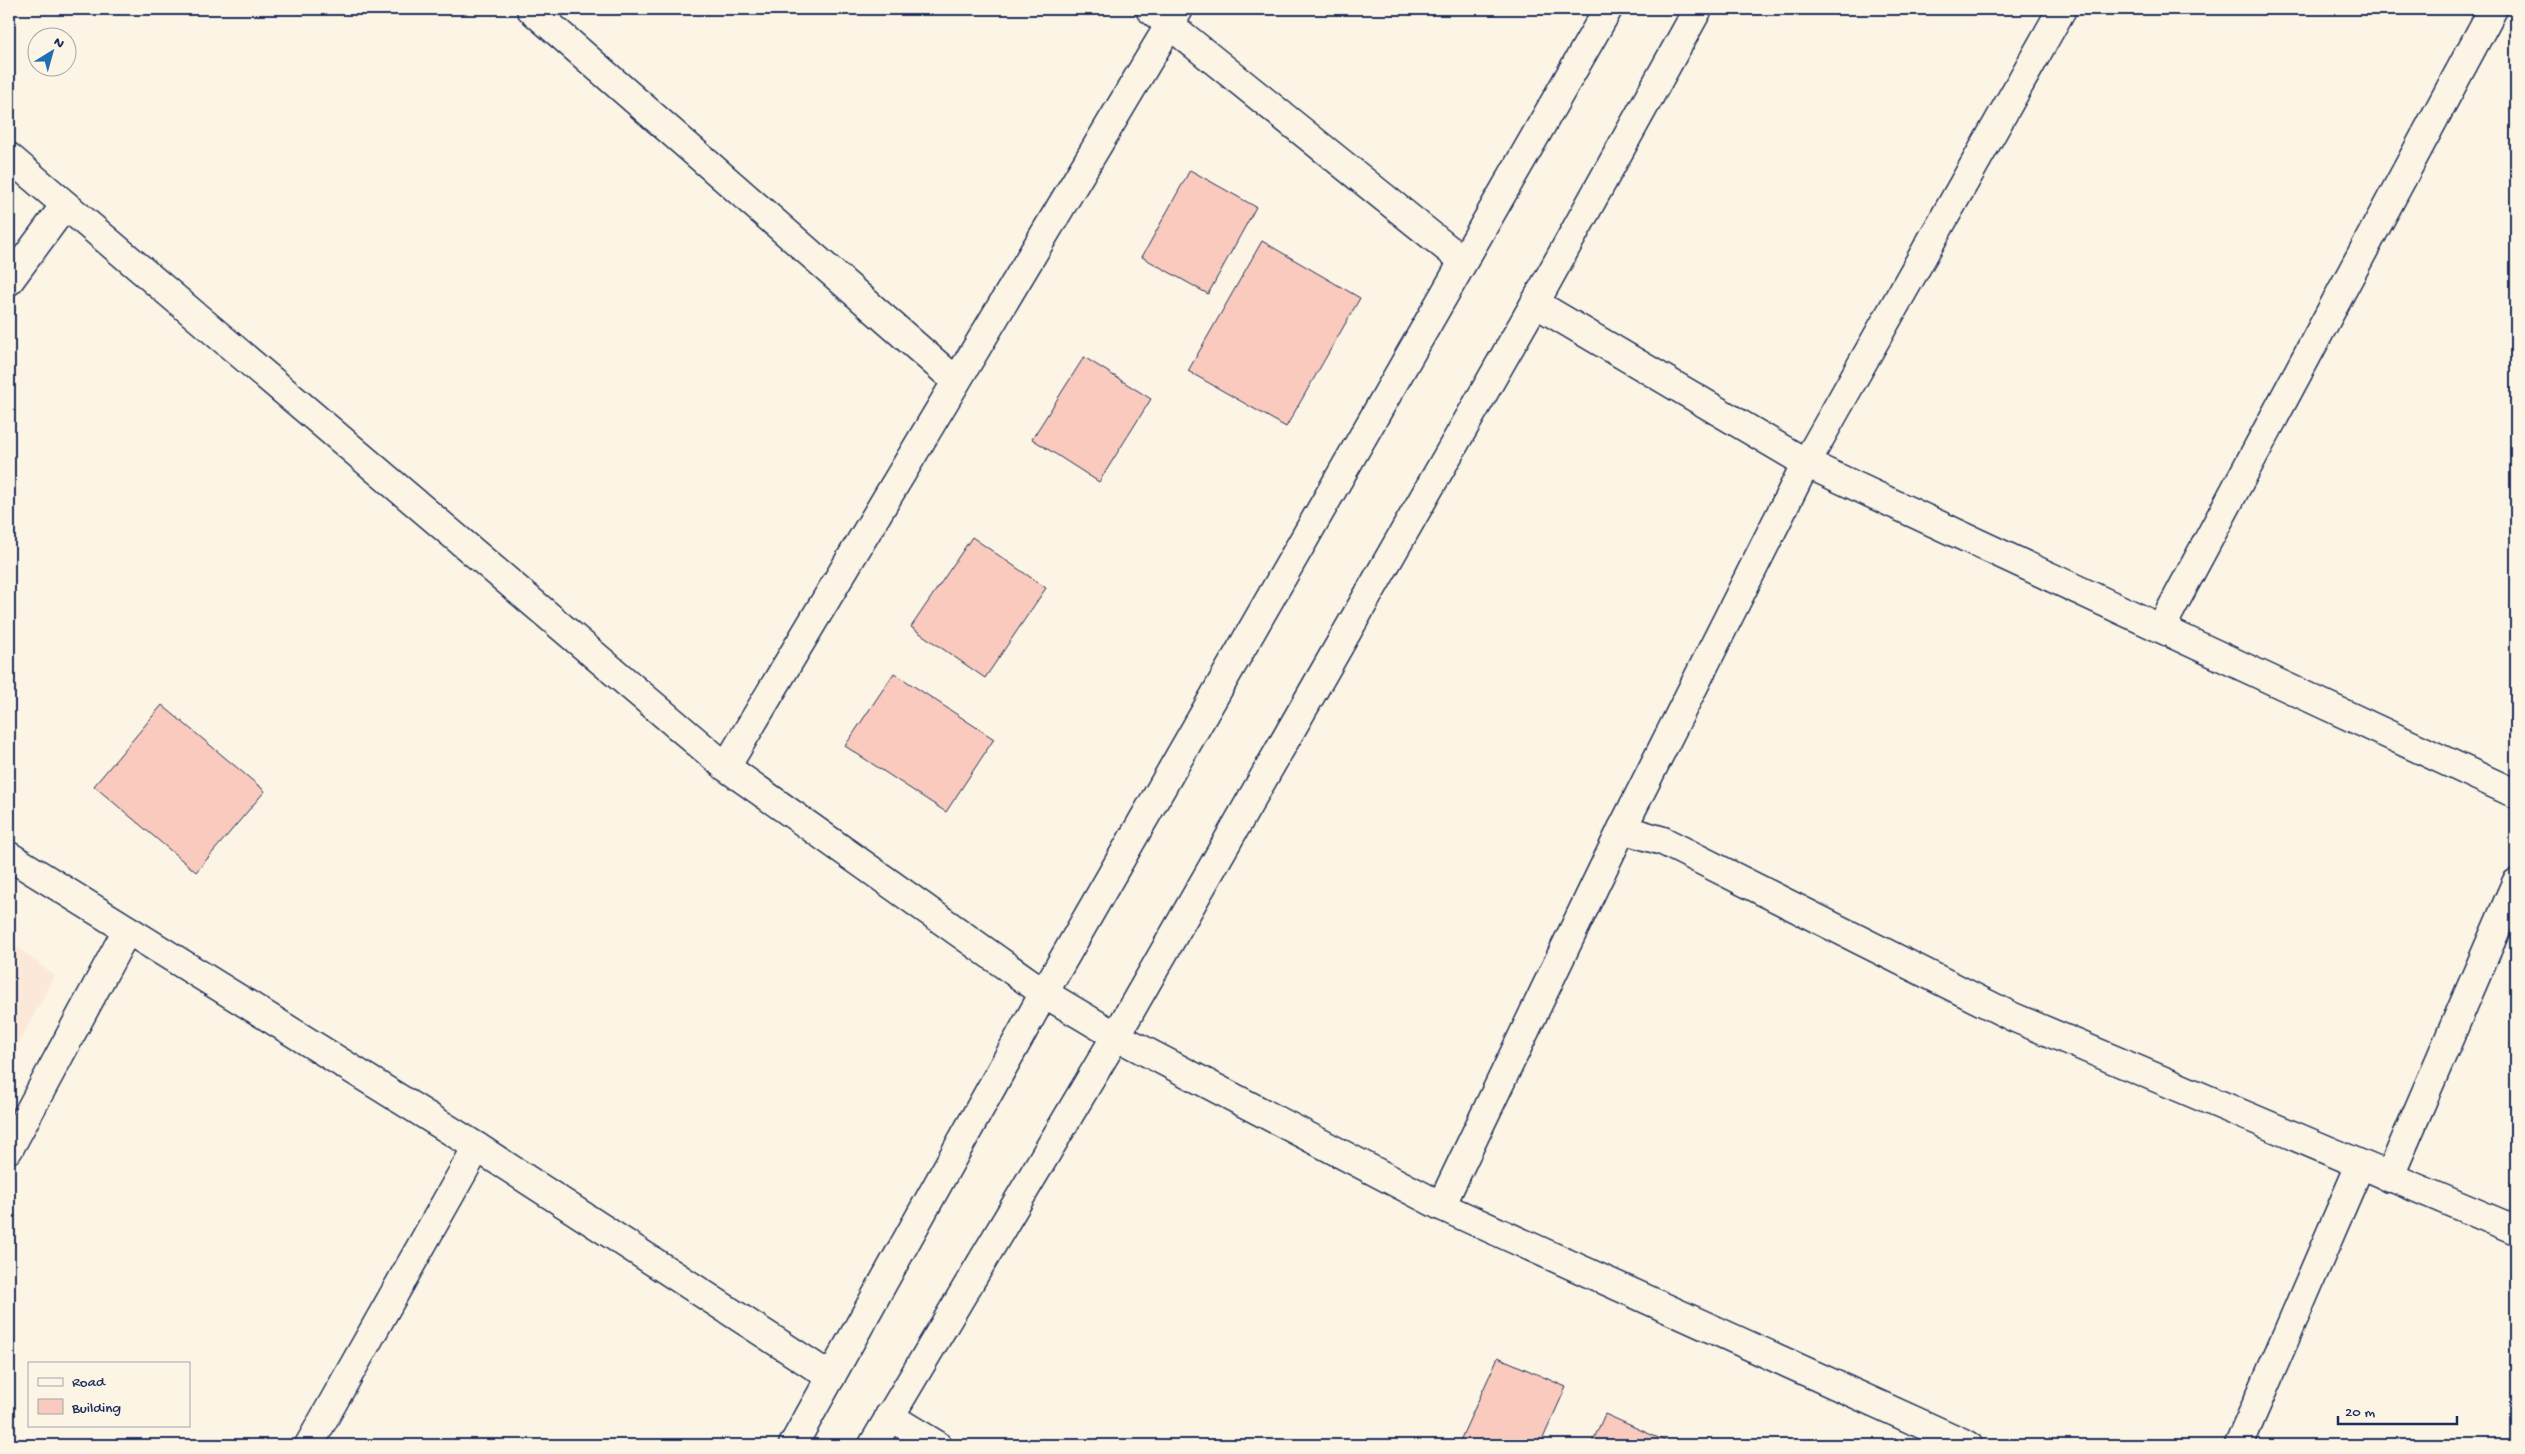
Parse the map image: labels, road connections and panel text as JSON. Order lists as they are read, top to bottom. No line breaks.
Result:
{"legend":["Road","Building"],"scale_bar":"20 m","north":"top right"}
